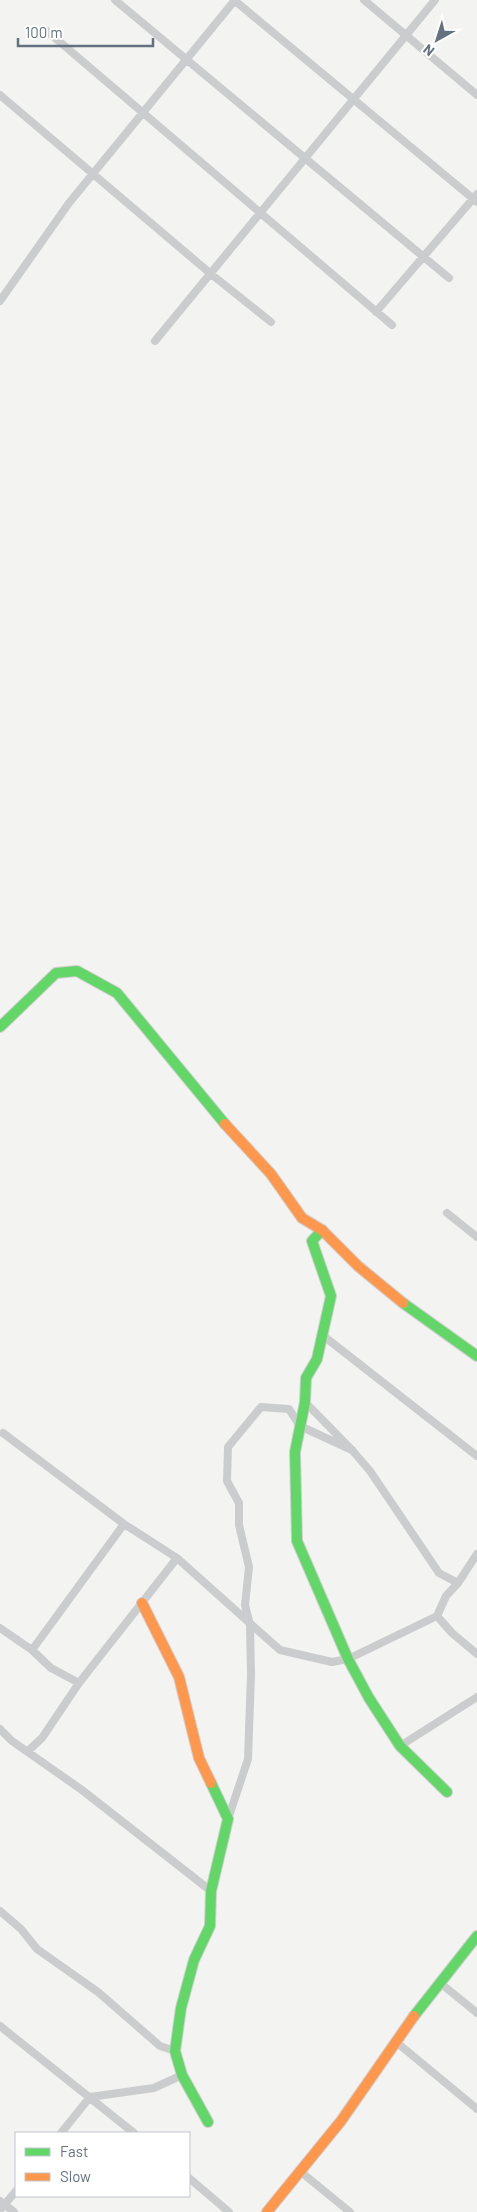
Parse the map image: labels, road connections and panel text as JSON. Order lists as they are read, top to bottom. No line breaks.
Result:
{"legend":["Fast","Slow"],"scale_bar":"100 m","north":"bottom left"}
